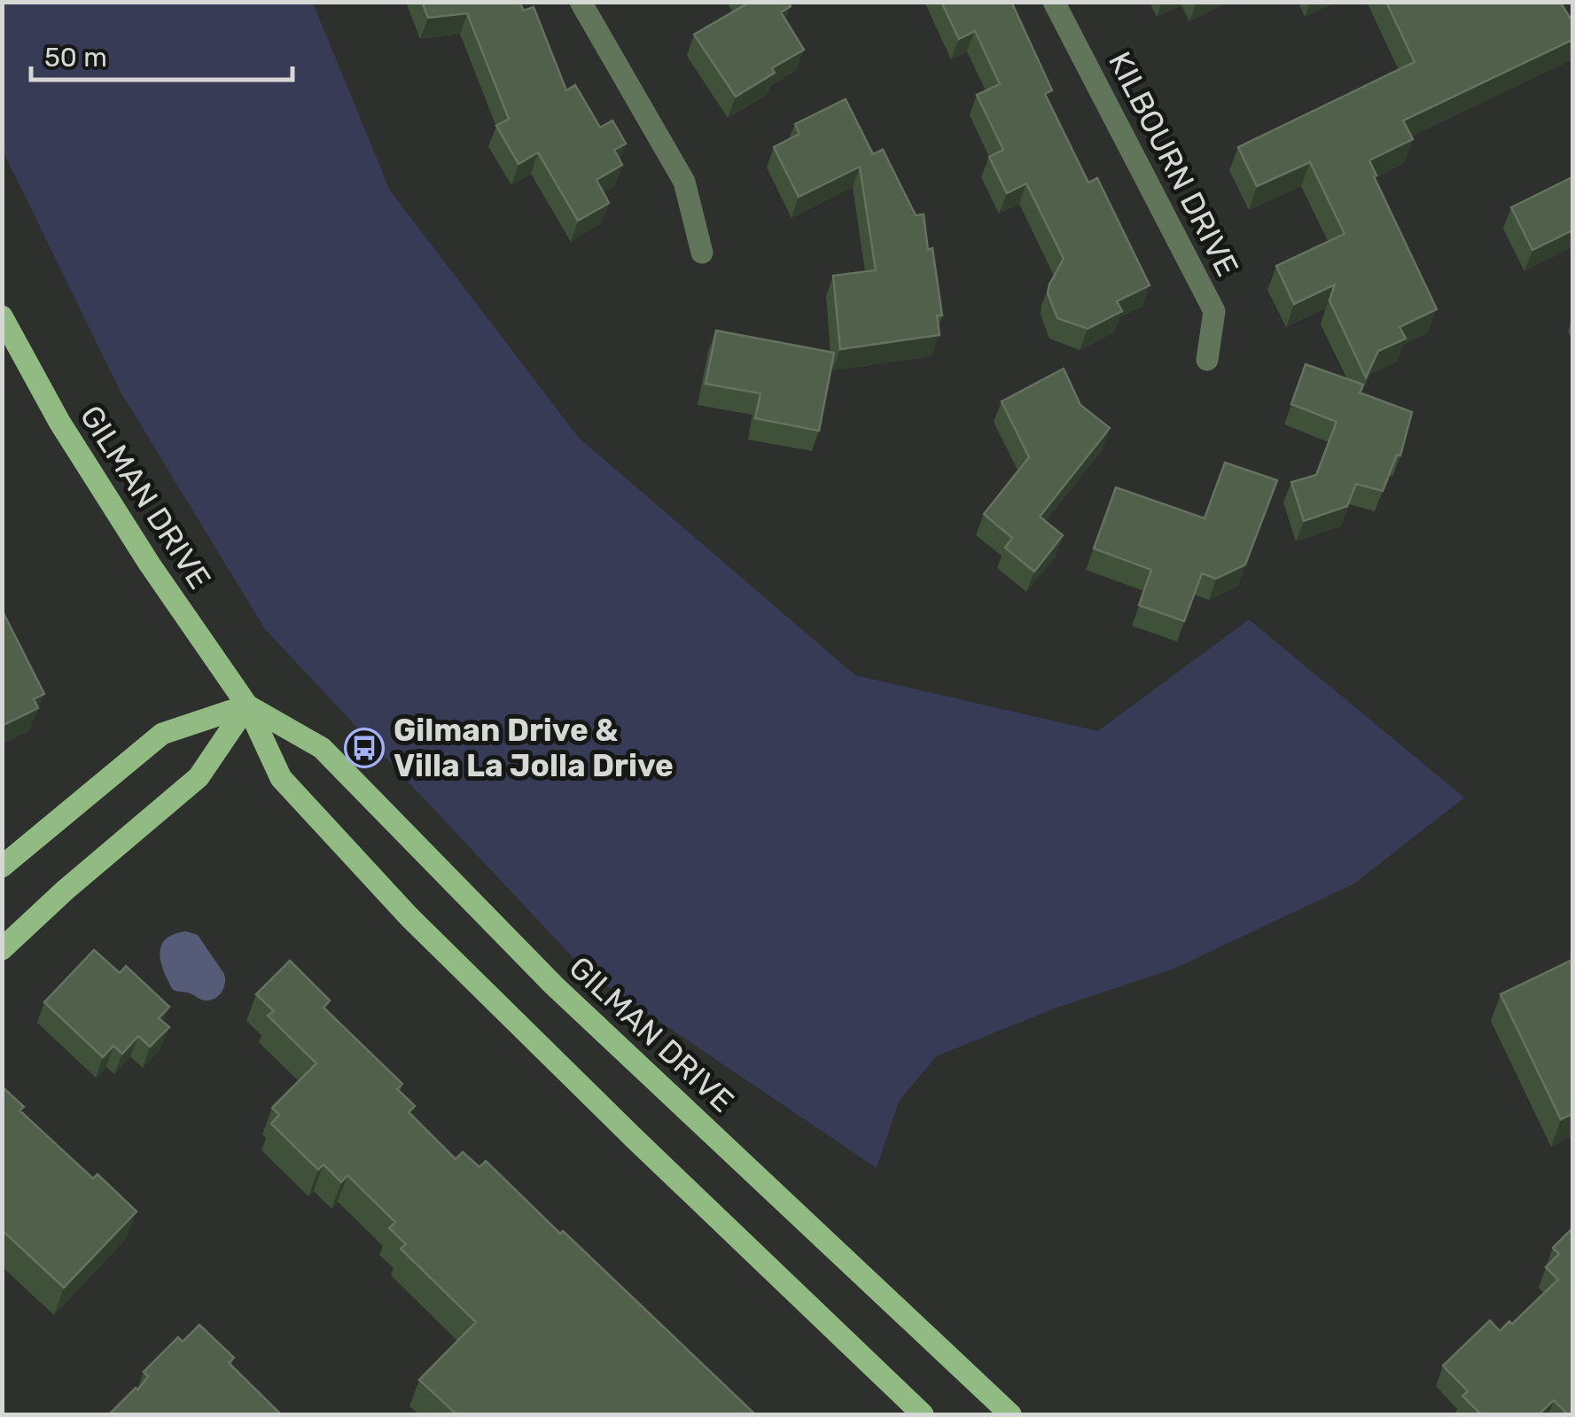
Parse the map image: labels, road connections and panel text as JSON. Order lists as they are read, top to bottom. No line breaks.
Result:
{"streets":{"main road":["GILMAN DRIVE"],"street":["KILBOURN DRIVE"]},"places":{"bus stop":["Gilman Drive & Villa La Jolla Drive"]},"scale_bar":"50 m"}
